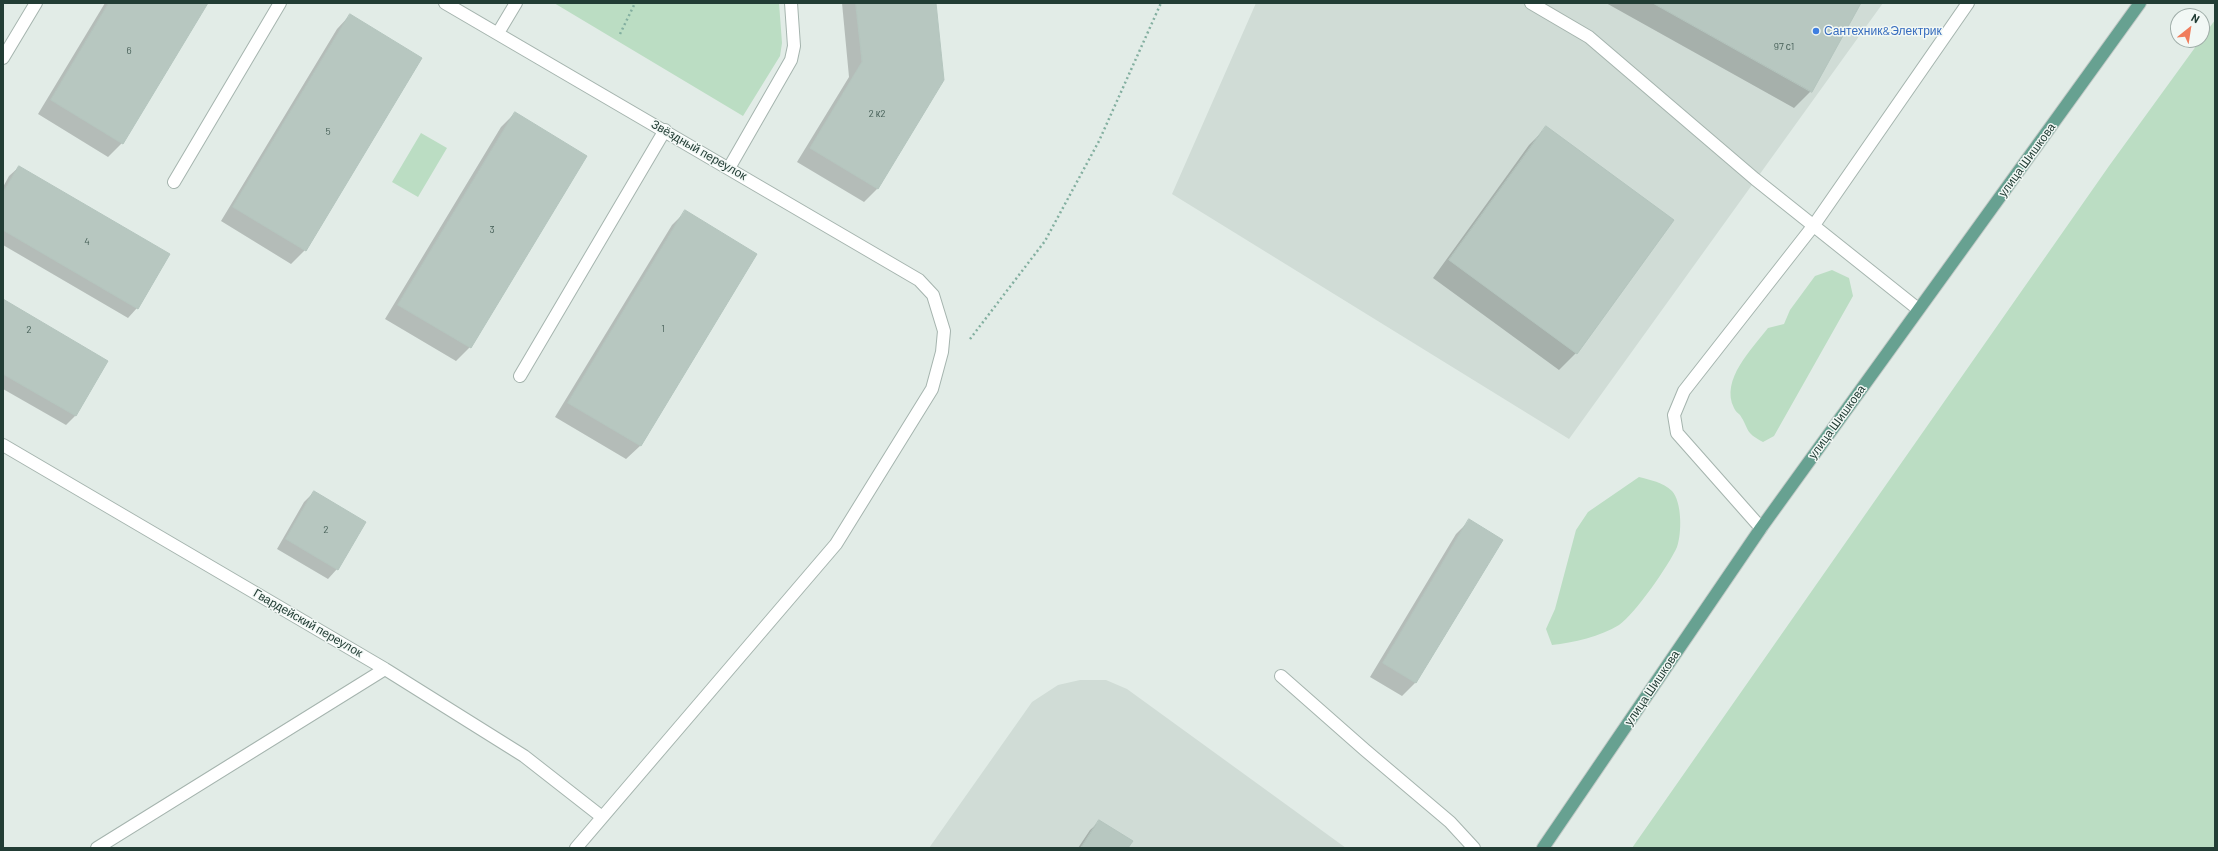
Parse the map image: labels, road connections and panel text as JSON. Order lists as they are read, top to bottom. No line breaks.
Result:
{"streets":{"main road":["улица Шишкова"],"street":["Звёздный переулок","Гвардейский переулок"]},"crossings":[["Звёздный переулок","Гвардейский переулок"]],"places":["Сантехник&Электрик"],"house_numbers":["97 с1","6","2 к2","5","3","4","1","2","2"],"north":"top right"}
